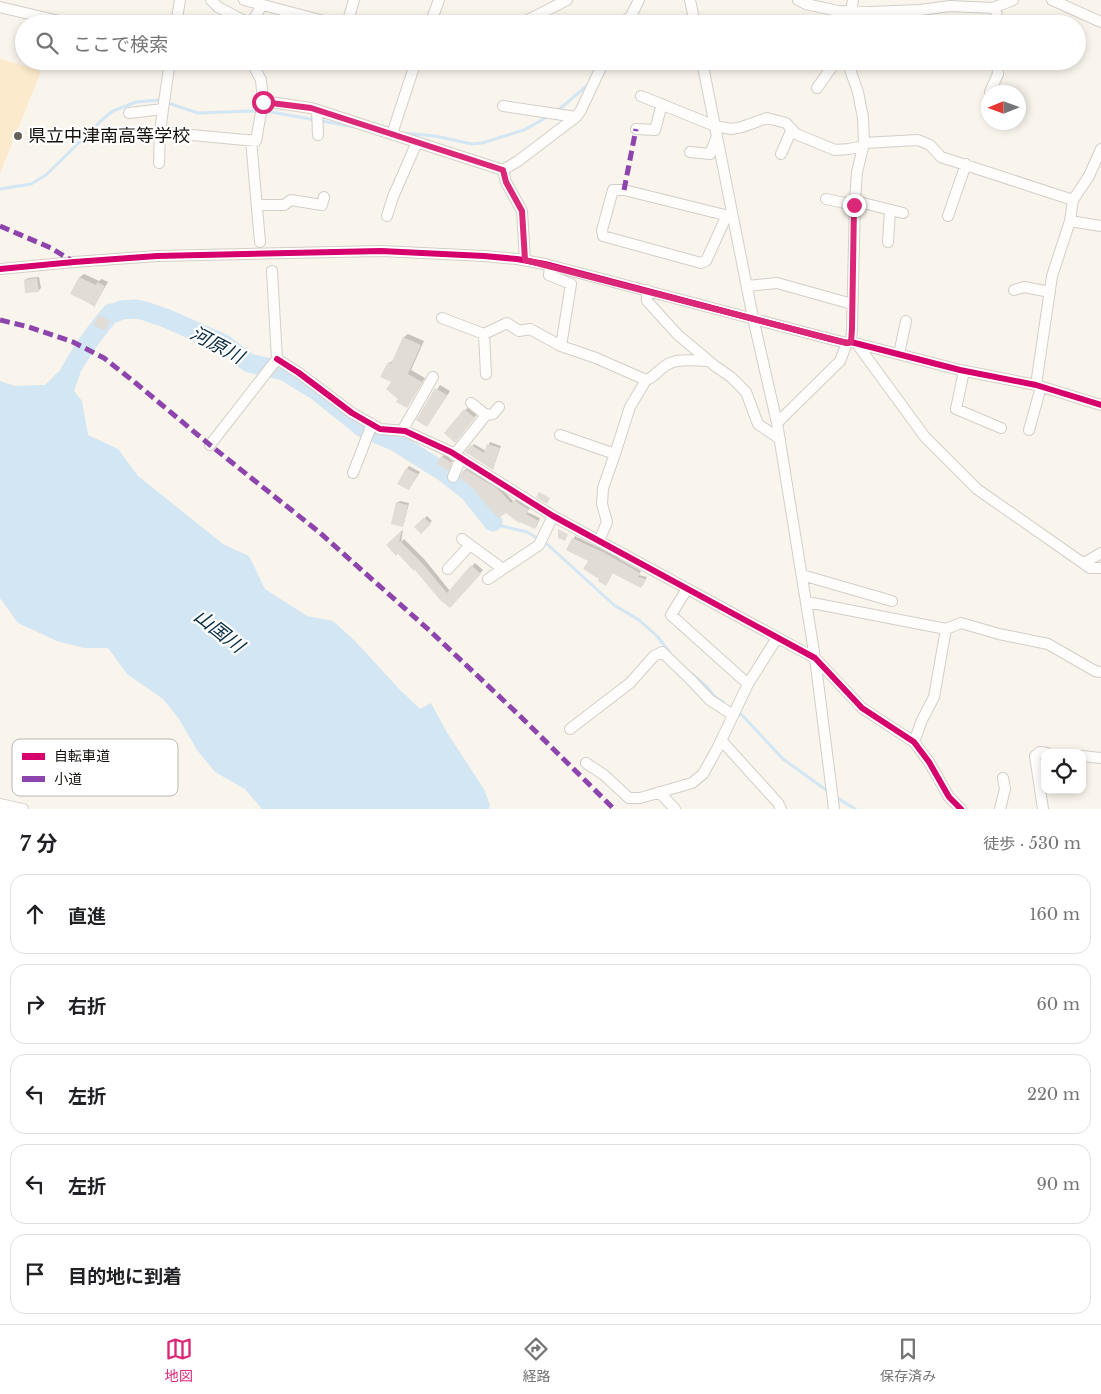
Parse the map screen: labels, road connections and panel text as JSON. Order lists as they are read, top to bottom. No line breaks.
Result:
{"water":["河原川","山国川"],"places":["県立中津南高等学校"],"legend":["自転車道","小道"],"north":"left","page":{"search":"ここで検索","heading":["7 分","徒歩 · 530 m"],"list":[["直進","160 m"],["右折","60 m"],["左折","220 m"],["左折","90 m"],"目的地に到着"],"nav":["地図","経路","保存済み"]}}
